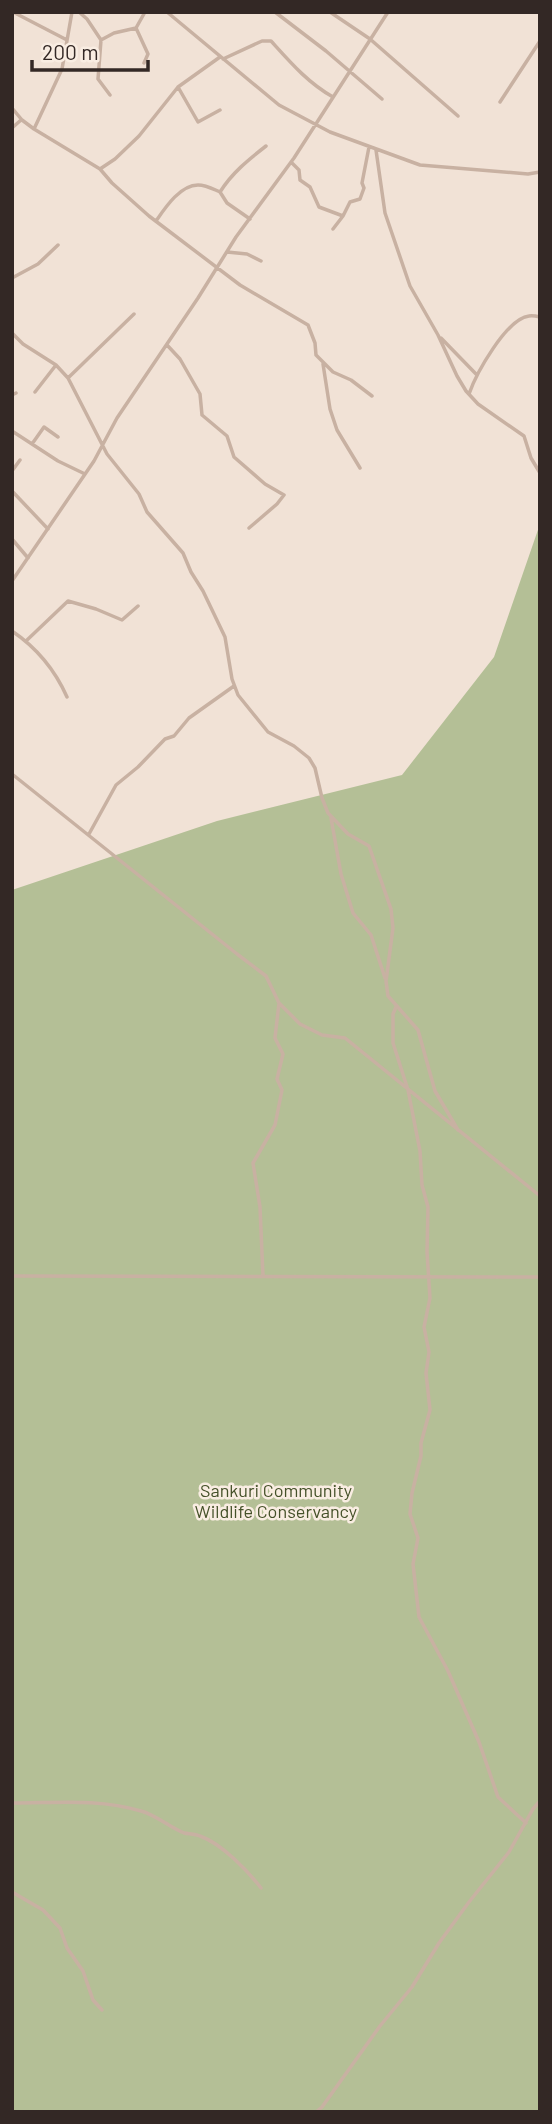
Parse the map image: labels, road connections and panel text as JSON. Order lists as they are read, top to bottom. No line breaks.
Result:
{"parks":["Sankuri Community Wildlife Conservancy"],"scale_bar":"200 m"}
